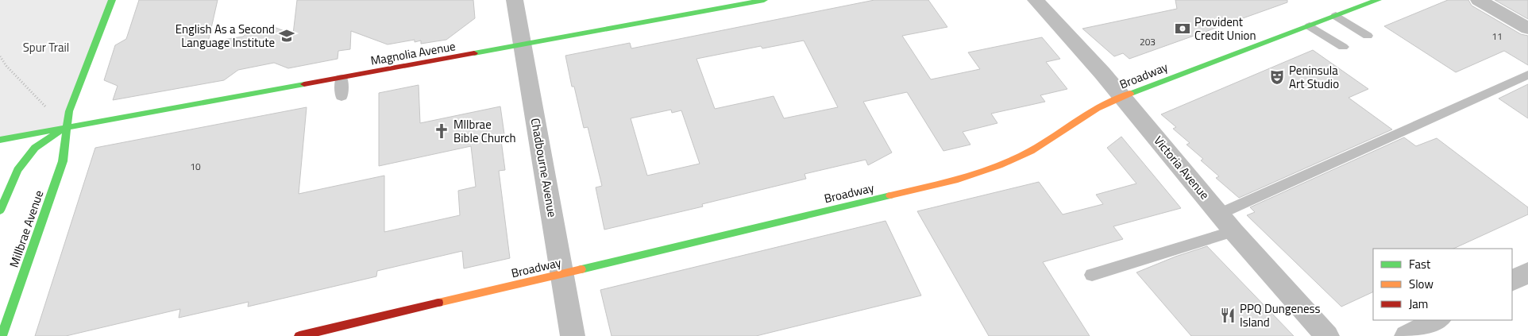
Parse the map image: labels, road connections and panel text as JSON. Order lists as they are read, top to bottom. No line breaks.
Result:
{"streets":{"street":["Magnolia Avenue","Broadway","Chadbourne Avenue","Victoria Avenue","Millbrae Avenue"]},"crossings":[["Magnolia Avenue","Chadbourne Avenue"],["Magnolia Avenue","Millbrae Avenue"],["Broadway","Chadbourne Avenue"],["Broadway","Victoria Avenue"]],"parks":["Spur Trail"],"places":{"bank":["Provident Credit Union"],"school or university":["English As a Second Language Institute"],"theatre":["Peninsula Art Studio"],"church":["Mllbrae Bible Church"],"restaurant":["PPQ Dungeness Island"]},"house_numbers":["11","203","10"],"legend":["Fast","Slow","Jam"]}
